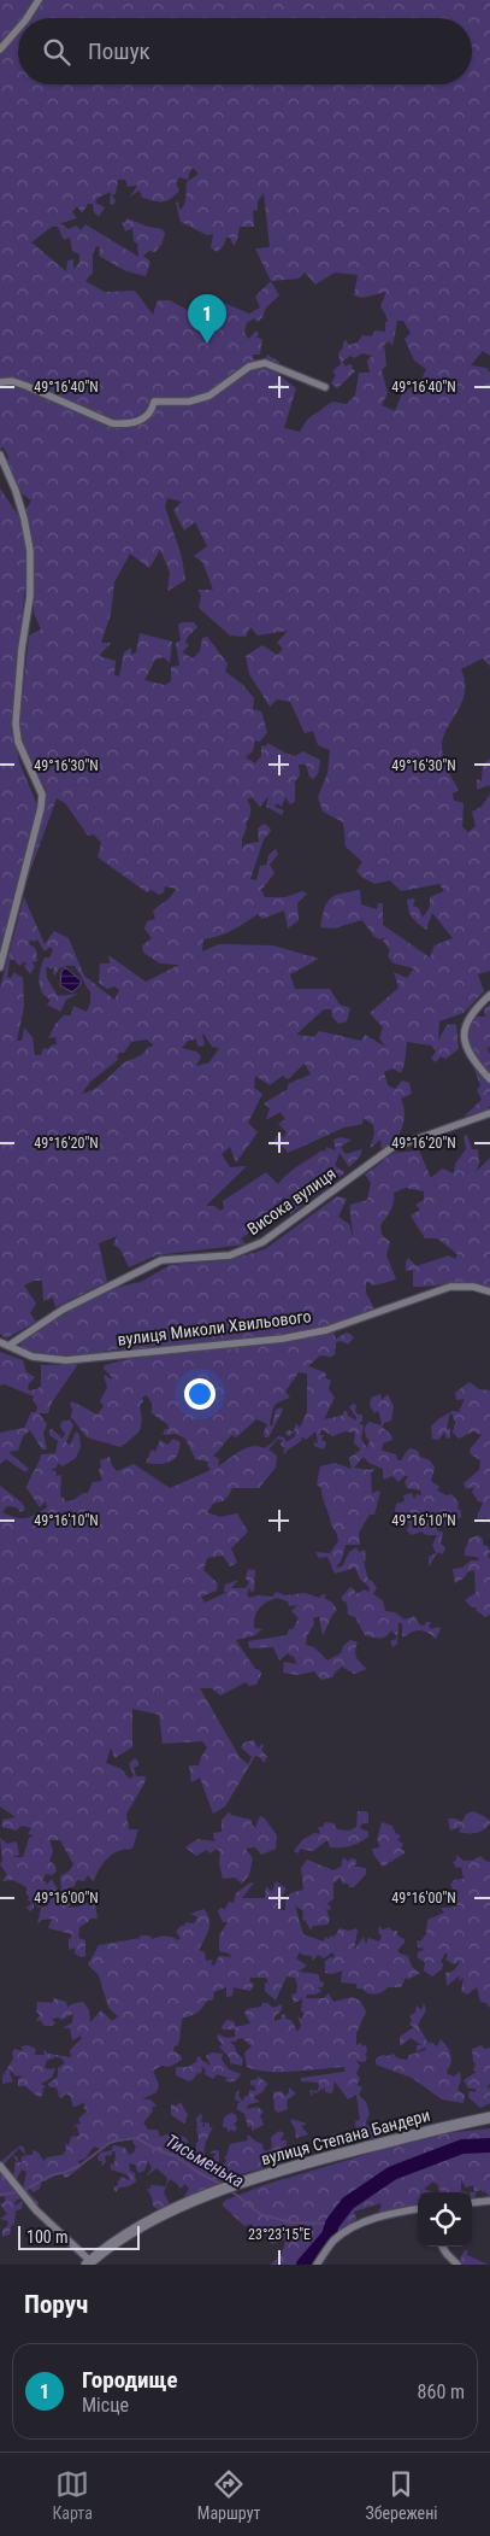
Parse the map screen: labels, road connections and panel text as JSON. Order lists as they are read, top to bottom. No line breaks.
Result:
{"streets":{"main road":["вулиця Степана Бандери"],"street":["Висока вулиця","вулиця Миколи Хвильового"]},"crossings":[["Висока вулиця","вулиця Миколи Хвильового"]],"water":["Тисьменька"],"scale_bar":"100 m","page":{"search":"Пошук","pins":"1","scale":"100 m","heading":"Поруч","list":[{"mark":"1","name":"Городище","note":"Місце","value":"860 m"}],"nav":["Карта","Маршрут","Збережені"]},"coordinates":["49°16'40\"N","49°16'30\"N","49°16'20\"N","49°16'10\"N","49°16'00\"N","23°23'15\"E"]}
